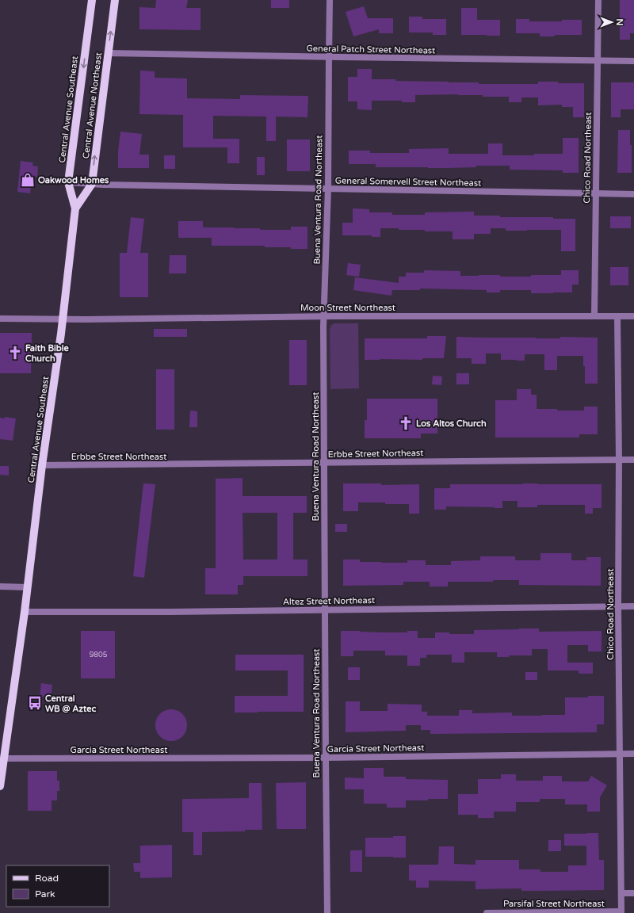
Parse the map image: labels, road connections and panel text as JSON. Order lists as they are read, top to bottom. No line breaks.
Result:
{"streets":{"main road":["Central Avenue Northeast","Central Avenue Southeast"],"street":["General Patch Street Northeast","Chico Road Northeast","General Somervell Street Northeast","Buena Ventura Road Northeast","Moon Street Northeast","Erbbe Street Northeast","Altez Street Northeast","Garcia Street Northeast","Parsifal Street Northeast"]},"crossings":[["General Patch Street Northeast","Central Avenue Northeast"],["General Patch Street Northeast","Chico Road Northeast"],["General Patch Street Northeast","Buena Ventura Road Northeast"],["Central Avenue Northeast","Central Avenue Southeast"],["Central Avenue Northeast","General Somervell Street Northeast"],["Central Avenue Southeast","General Somervell Street Northeast"],["Central Avenue Southeast","Moon Street Northeast"],["Central Avenue Southeast","Erbbe Street Northeast"],["Central Avenue Southeast","Altez Street Northeast"],["Central Avenue Southeast","Garcia Street Northeast"],["Chico Road Northeast","General Somervell Street Northeast"],["Chico Road Northeast","Moon Street Northeast"],["Chico Road Northeast","Erbbe Street Northeast"],["Chico Road Northeast","Altez Street Northeast"],["Chico Road Northeast","Garcia Street Northeast"],["Chico Road Northeast","Parsifal Street Northeast"],["General Somervell Street Northeast","Buena Ventura Road Northeast"],["Buena Ventura Road Northeast","Moon Street Northeast"],["Buena Ventura Road Northeast","Erbbe Street Northeast"],["Buena Ventura Road Northeast","Altez Street Northeast"],["Buena Ventura Road Northeast","Garcia Street Northeast"]],"one_way":["Central Avenue Northeast"],"places":{"shop":["Oakwood Homes"],"church":["Faith Bible Church","Los Altos Church"],"bus stop":["Central WB @ Aztec"]},"house_numbers":["9805"],"legend":["Road","Park"],"north":"right"}
